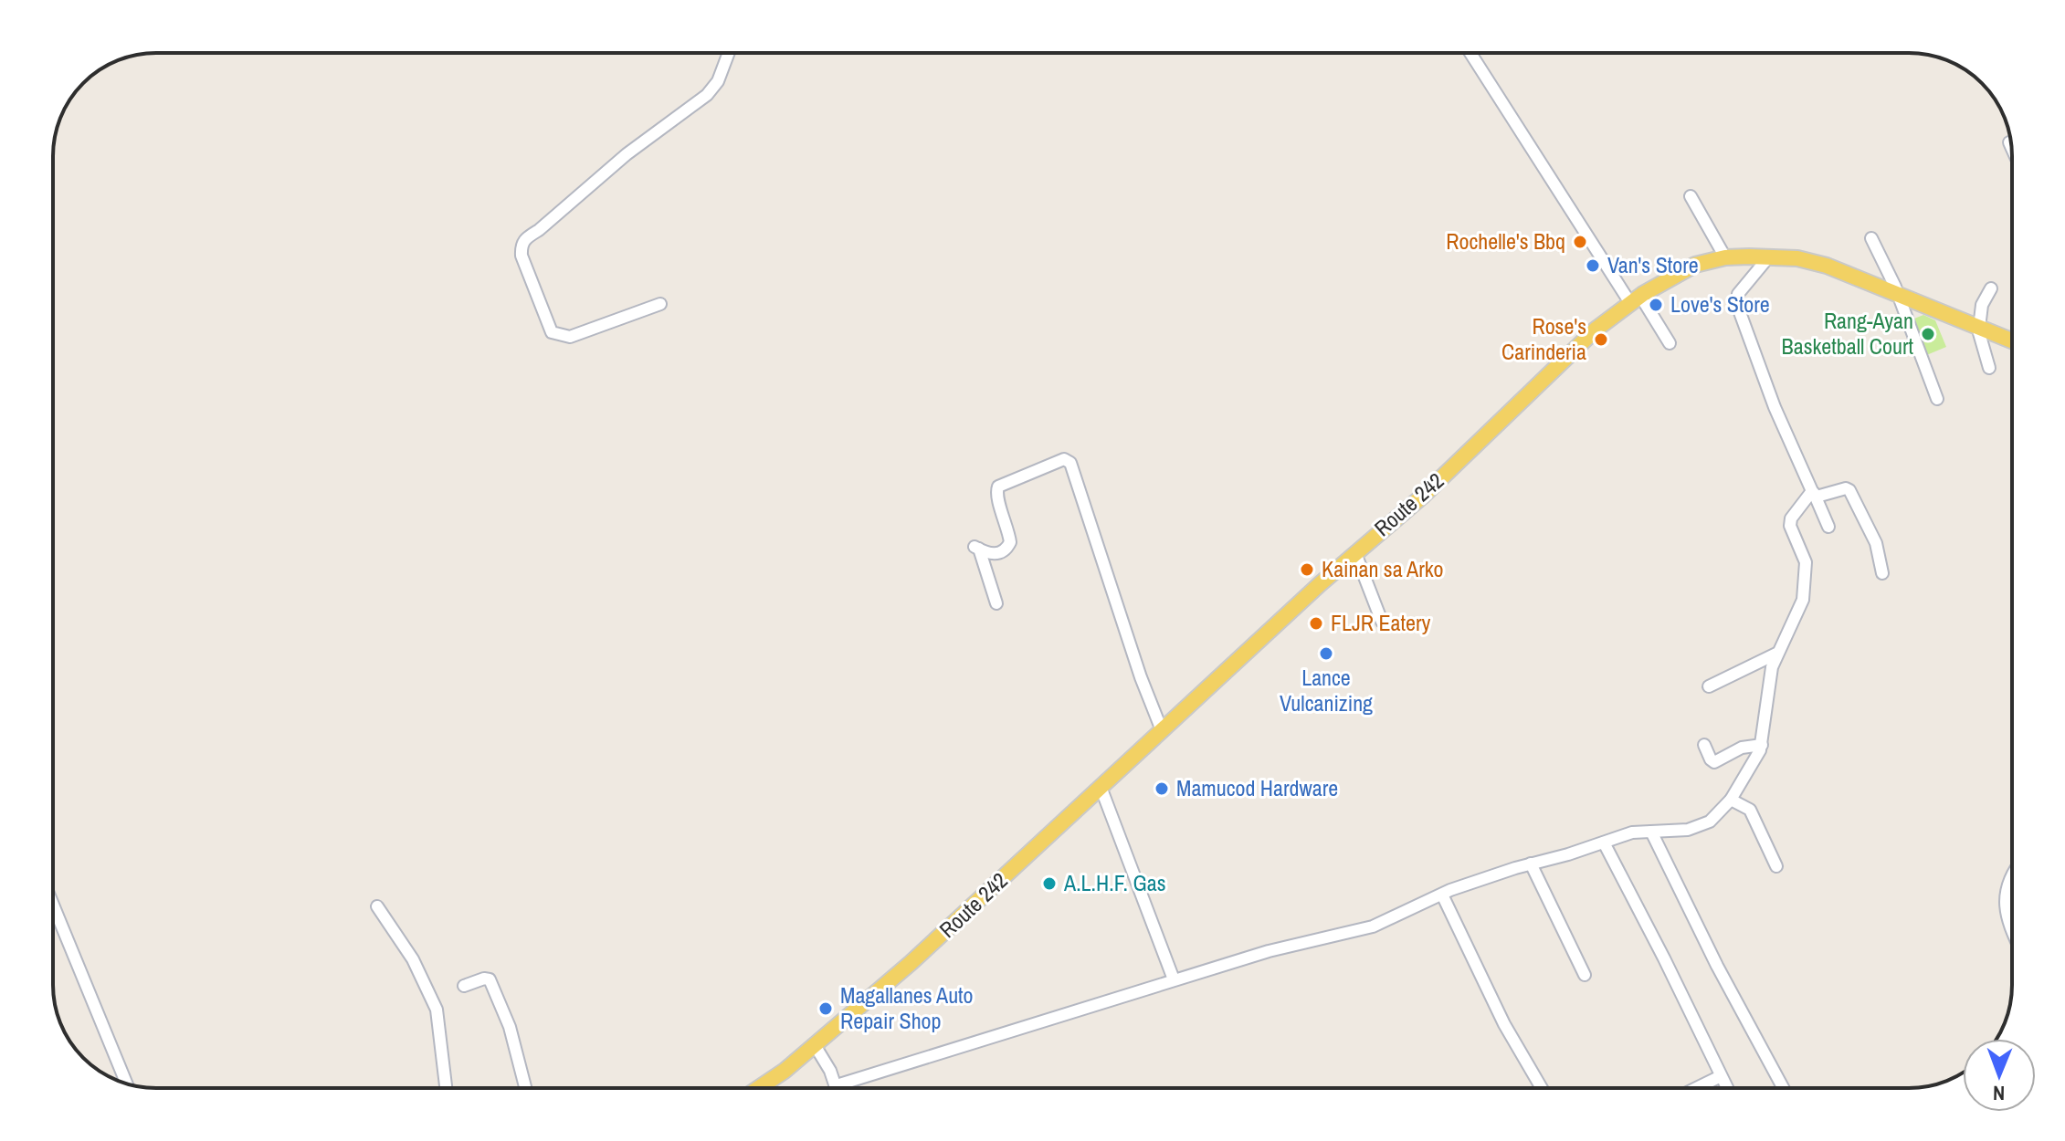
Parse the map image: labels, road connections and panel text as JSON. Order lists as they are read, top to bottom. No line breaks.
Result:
{"streets":{"main road":["Route 242"]},"places":["Rochelle's Bbq","Van's Store","Love's Store","Rang-Ayan Basketball Court","Rose's Carinderia","Kainan sa Arko","FLJR Eatery","Lance Vulcanizing","Mamucod Hardware","A.L.H.F. Gas","Magallanes Auto Repair Shop"],"north":"bottom"}
